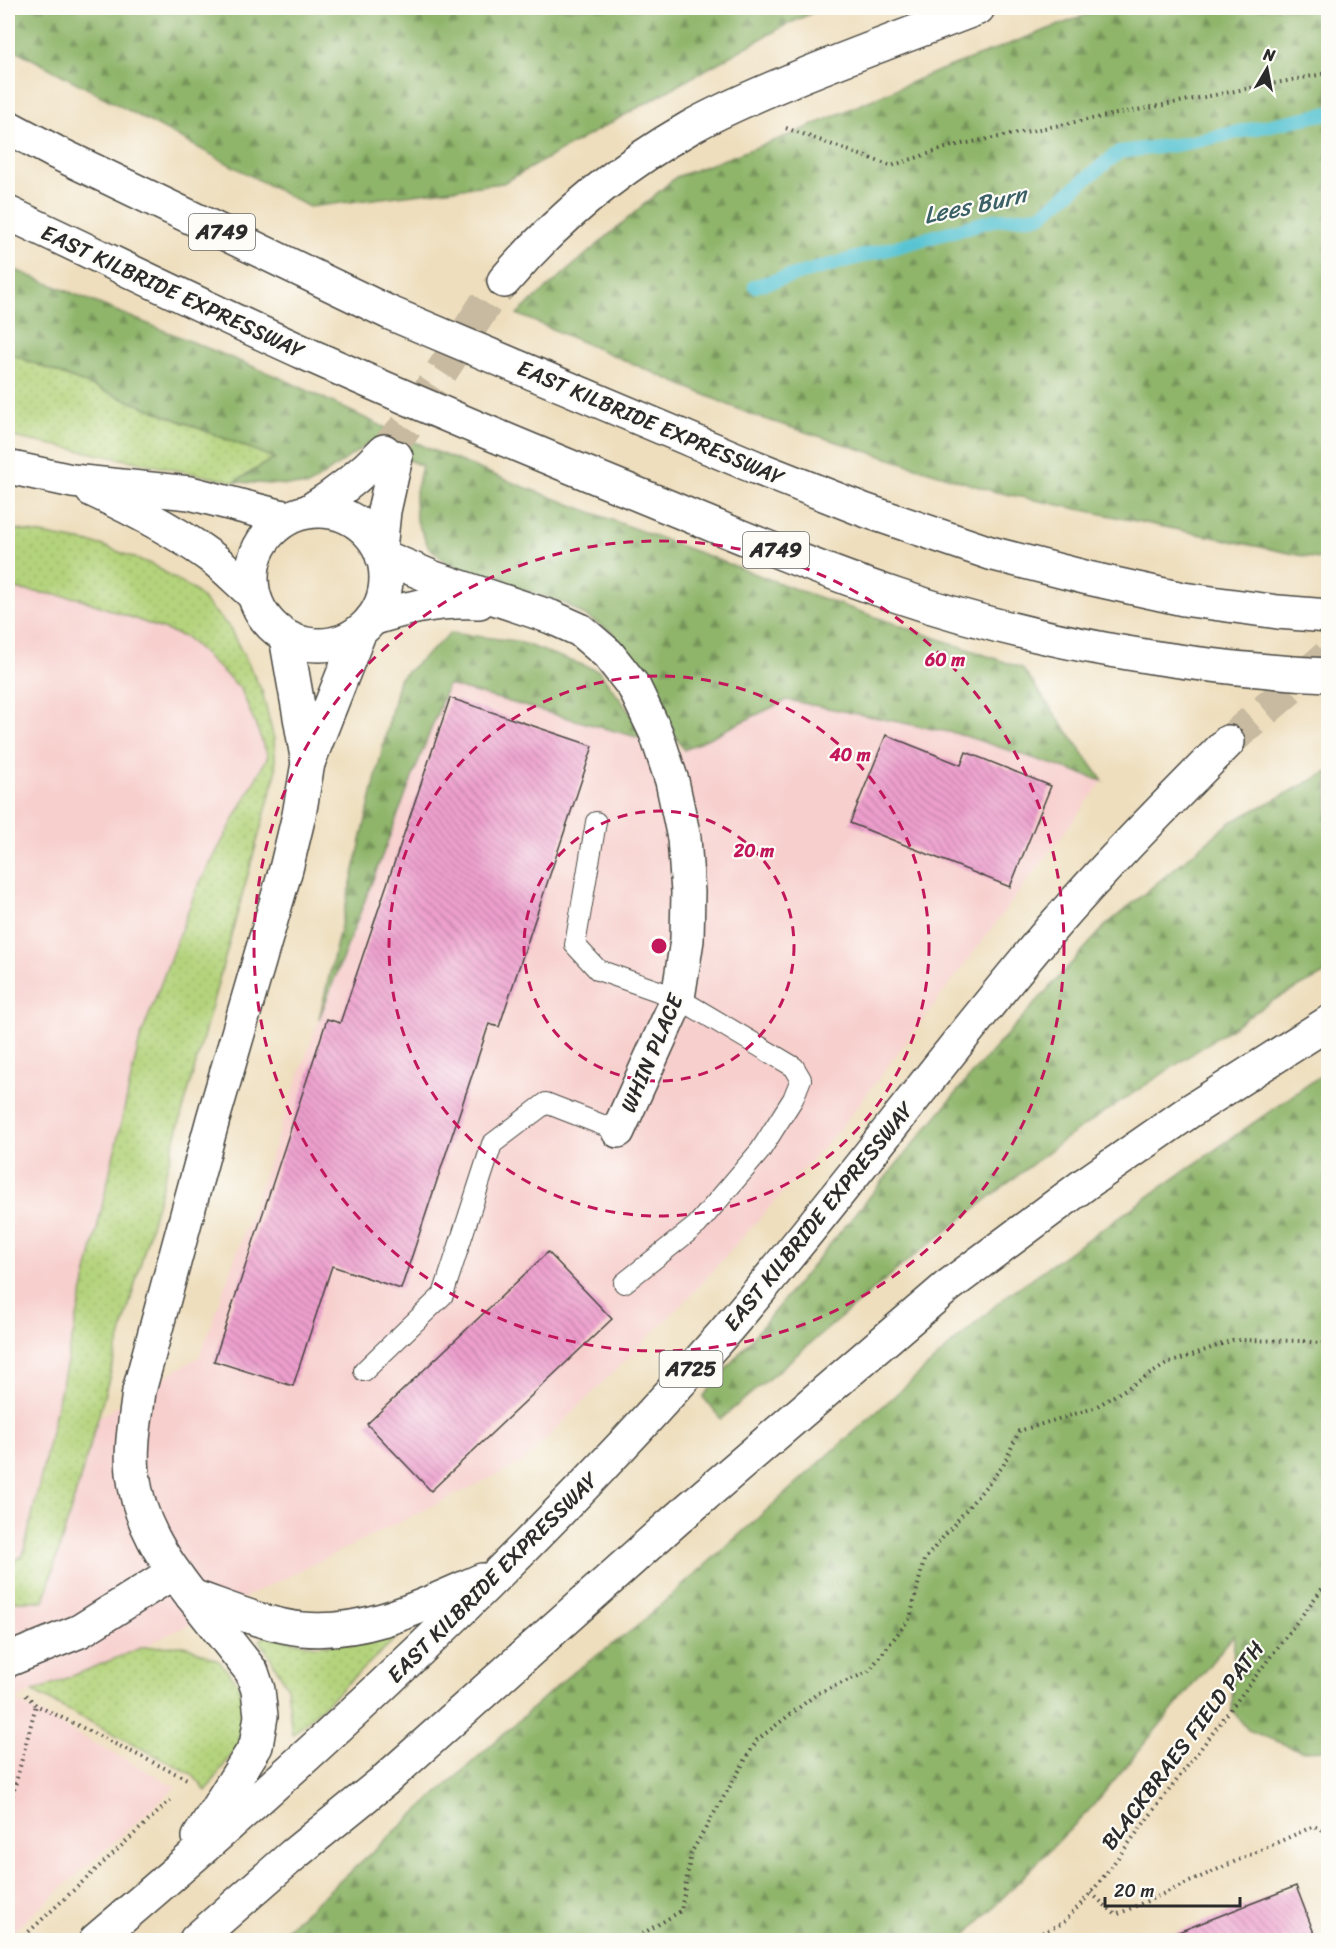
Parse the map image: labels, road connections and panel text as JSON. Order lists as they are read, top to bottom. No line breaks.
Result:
{"streets":{"main road":["A749","EAST KILBRIDE EXPRESSWAY","WHIN PLACE","A725"],"path":["BLACKBRAES FIELD PATH"]},"water":["Lees Burn"],"scale_bar":"20 m","north":"top","rings":["60 m","40 m","20 m"]}
